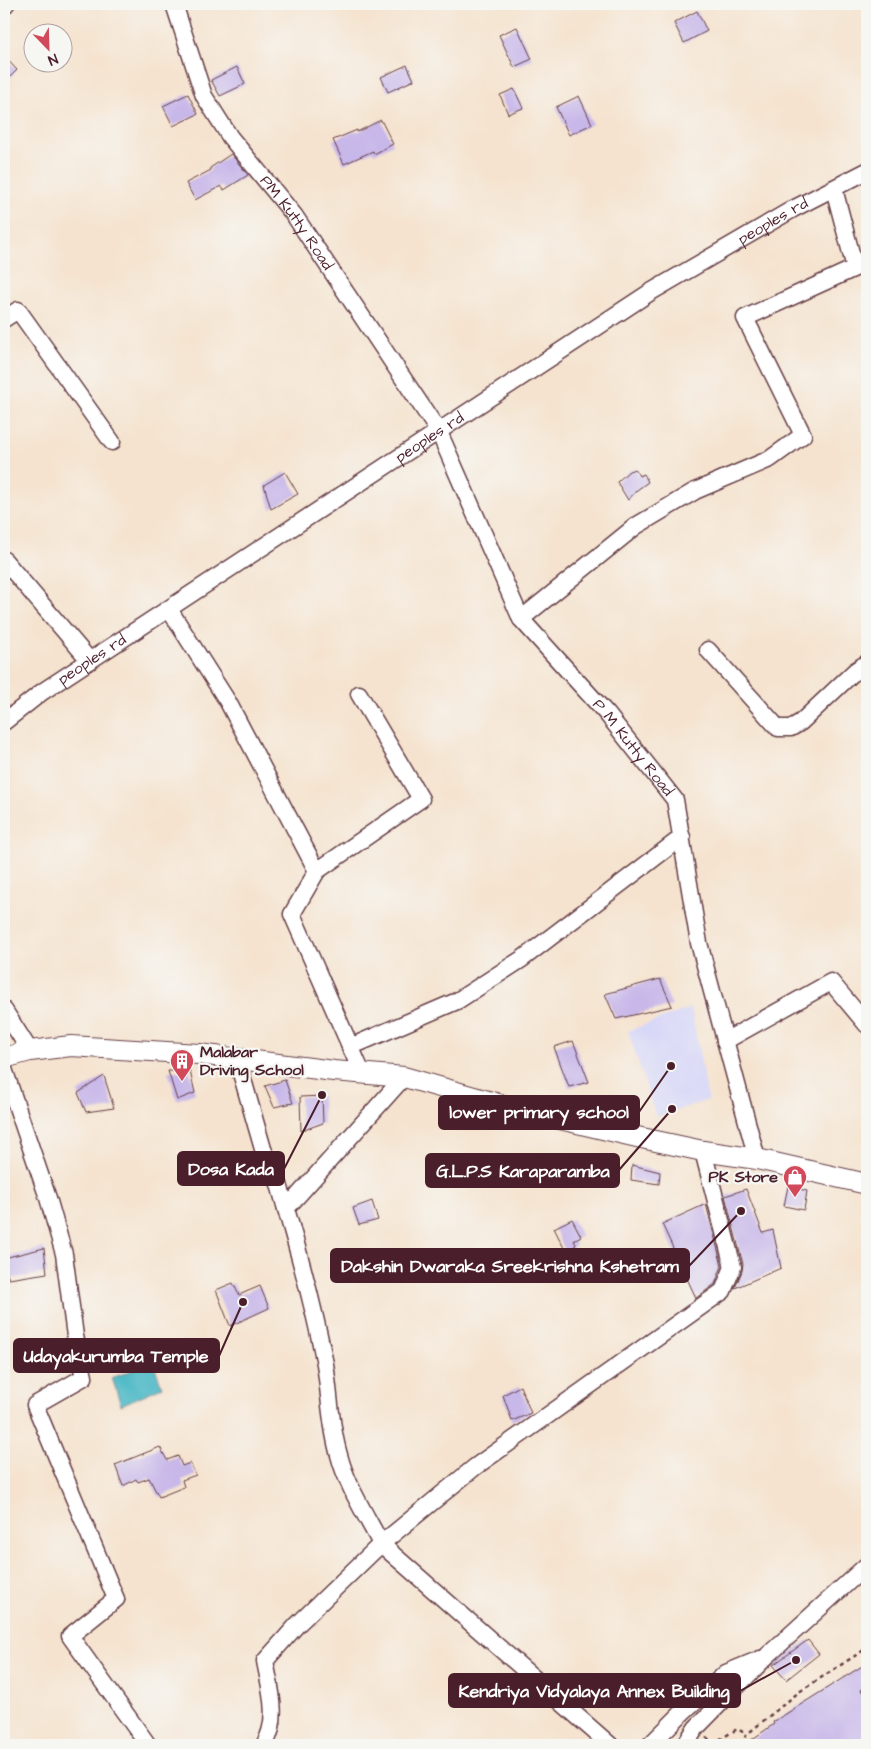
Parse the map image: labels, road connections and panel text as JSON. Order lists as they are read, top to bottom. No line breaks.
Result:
{"streets":{"street":["peoples rd","PM Kutty Road","P M Kutty Road"]},"crossings":[["peoples rd","PM Kutty Road"],["peoples rd","P M Kutty Road"],["PM Kutty Road","P M Kutty Road"]],"places":{"other":["lower primary school","Dosa Kada","G.L.P.S Karaparamba","Dakshin Dwaraka Sreekrishna Kshetram","Udayakurumba Temple","Kendriya Vidyalaya Annex Building"],"building":["Malabar Driving School"],"shop":["PK Store"]},"north":"bottom right"}
